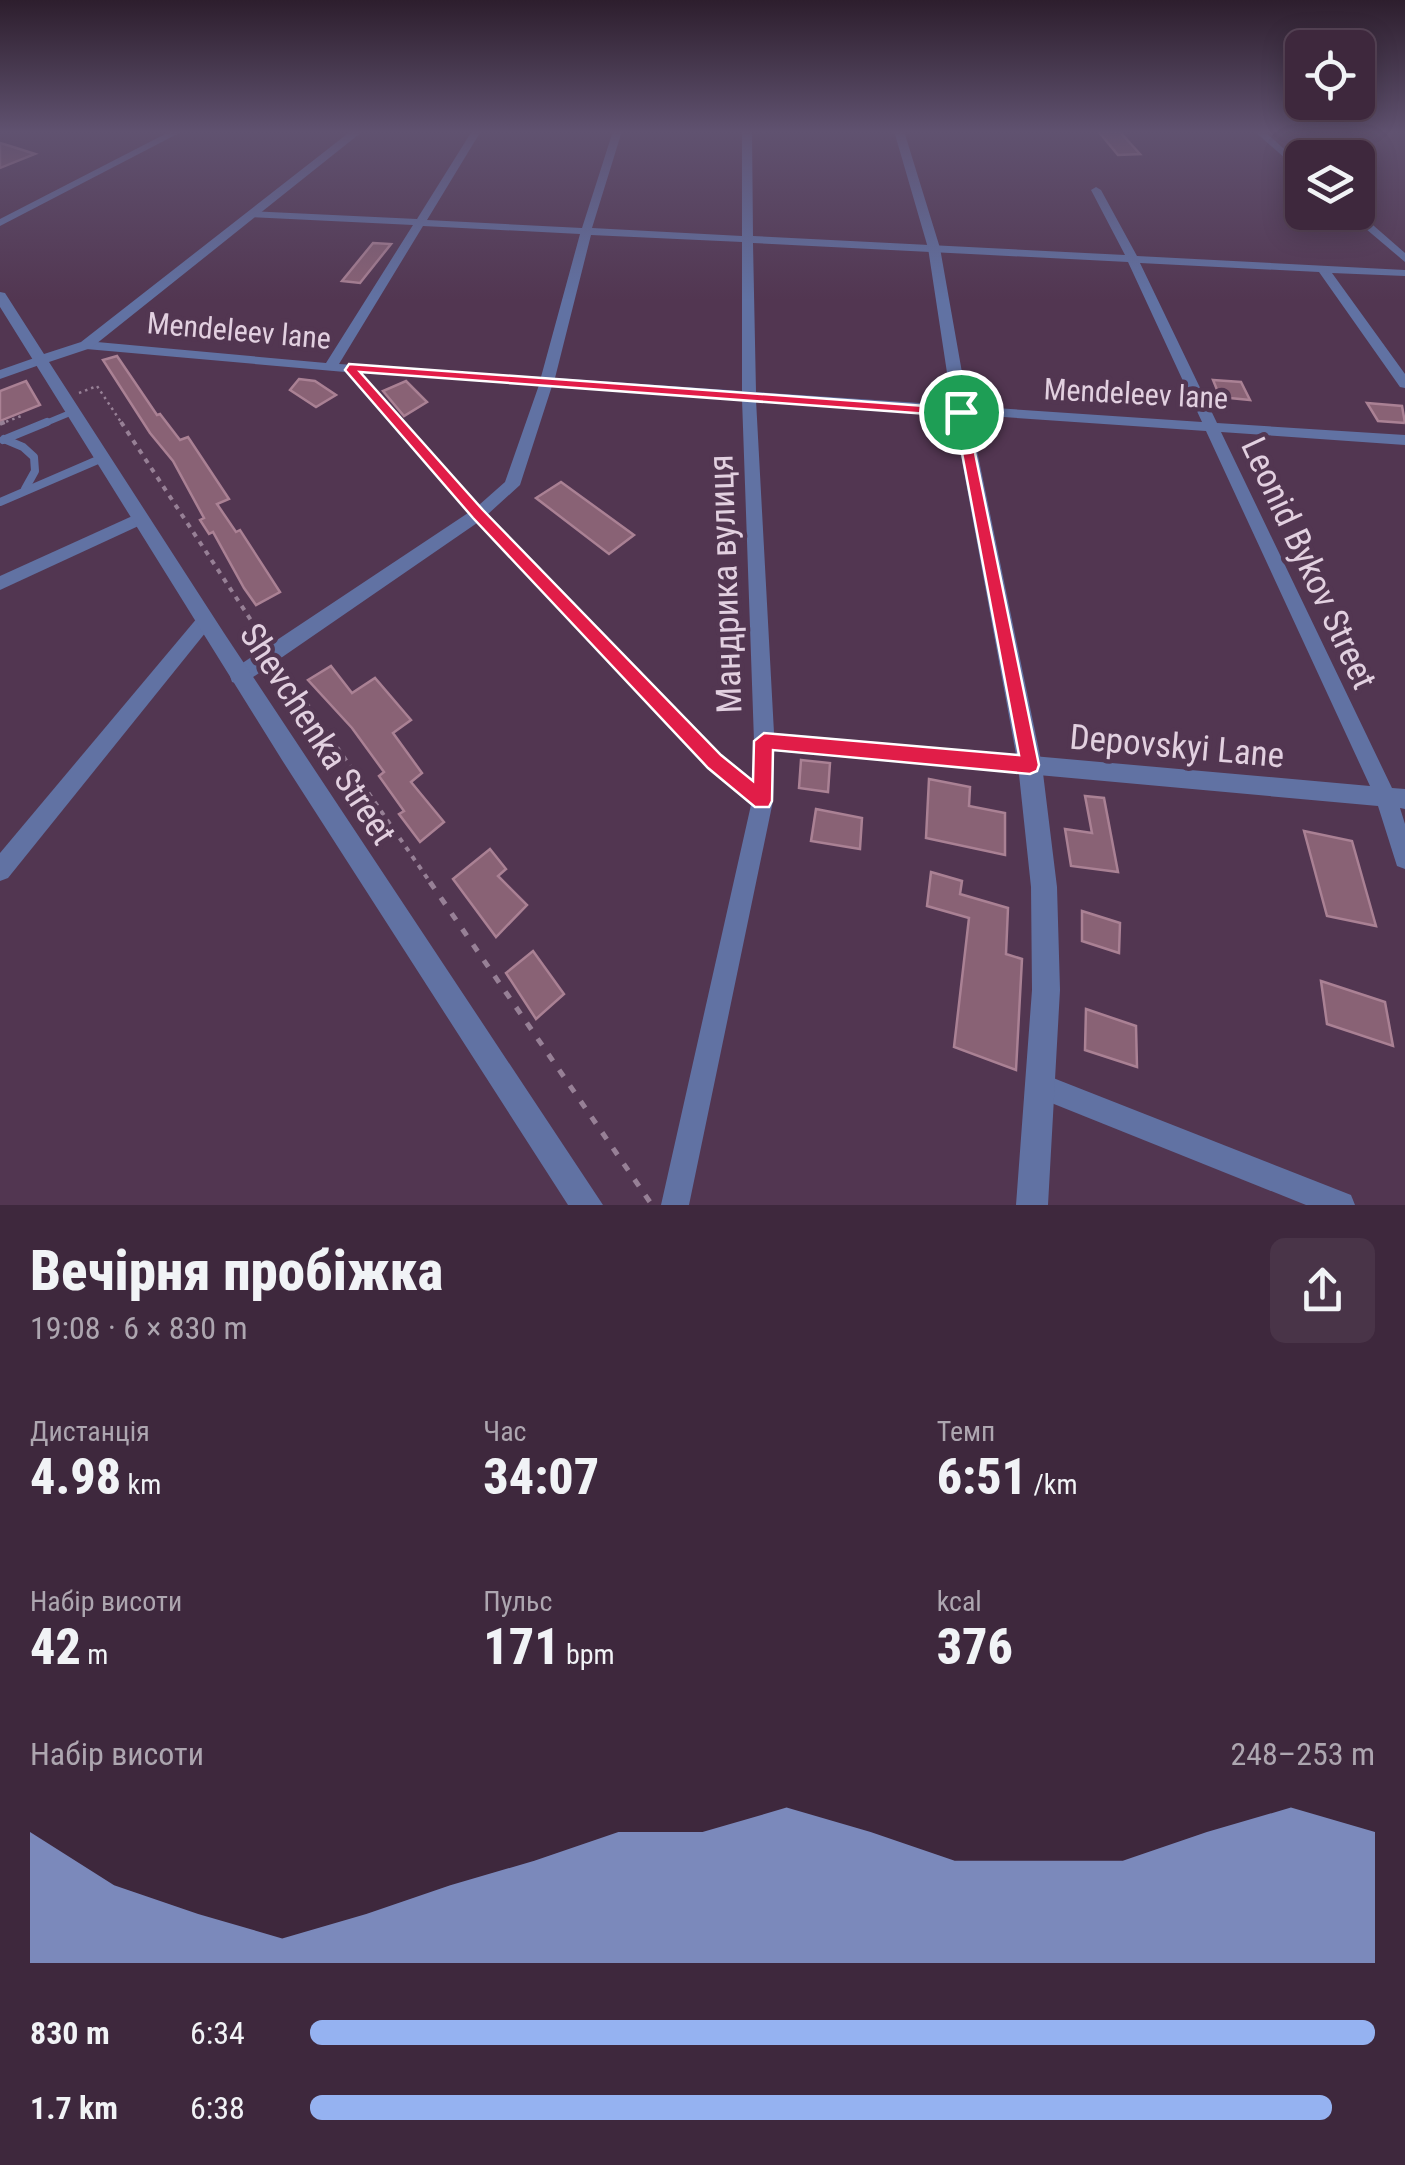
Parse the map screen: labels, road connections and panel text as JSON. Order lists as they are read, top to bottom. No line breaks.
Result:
{"streets":{"street":["Mendeleev lane","Leonid Bykov Street","Мандрика вулиця","Shevchenka Street","Depovskyi Lane"]},"crossings":[["Mendeleev lane","Leonid Bykov Street"],["Mendeleev lane","Мандрика вулиця"],["Leonid Bykov Street","Depovskyi Lane"],["Мандрика вулиця","Depovskyi Lane"]],"page":{"heading":["Вечірня пробіжка","19:08 · 6 × 830 m"],"stats":[["Дистанція","4.98 km"],["Час","34:07"],["Темп","6:51 /km"],["Набір висоти","42 m"],["Пульс","171 bpm"],["kcal","376"]],"chart":["Набір висоти","248–253 m"],"list":[{"name":"830 m","note":"6:34"},{"name":"1.7 km","note":"6:38"}]}}
